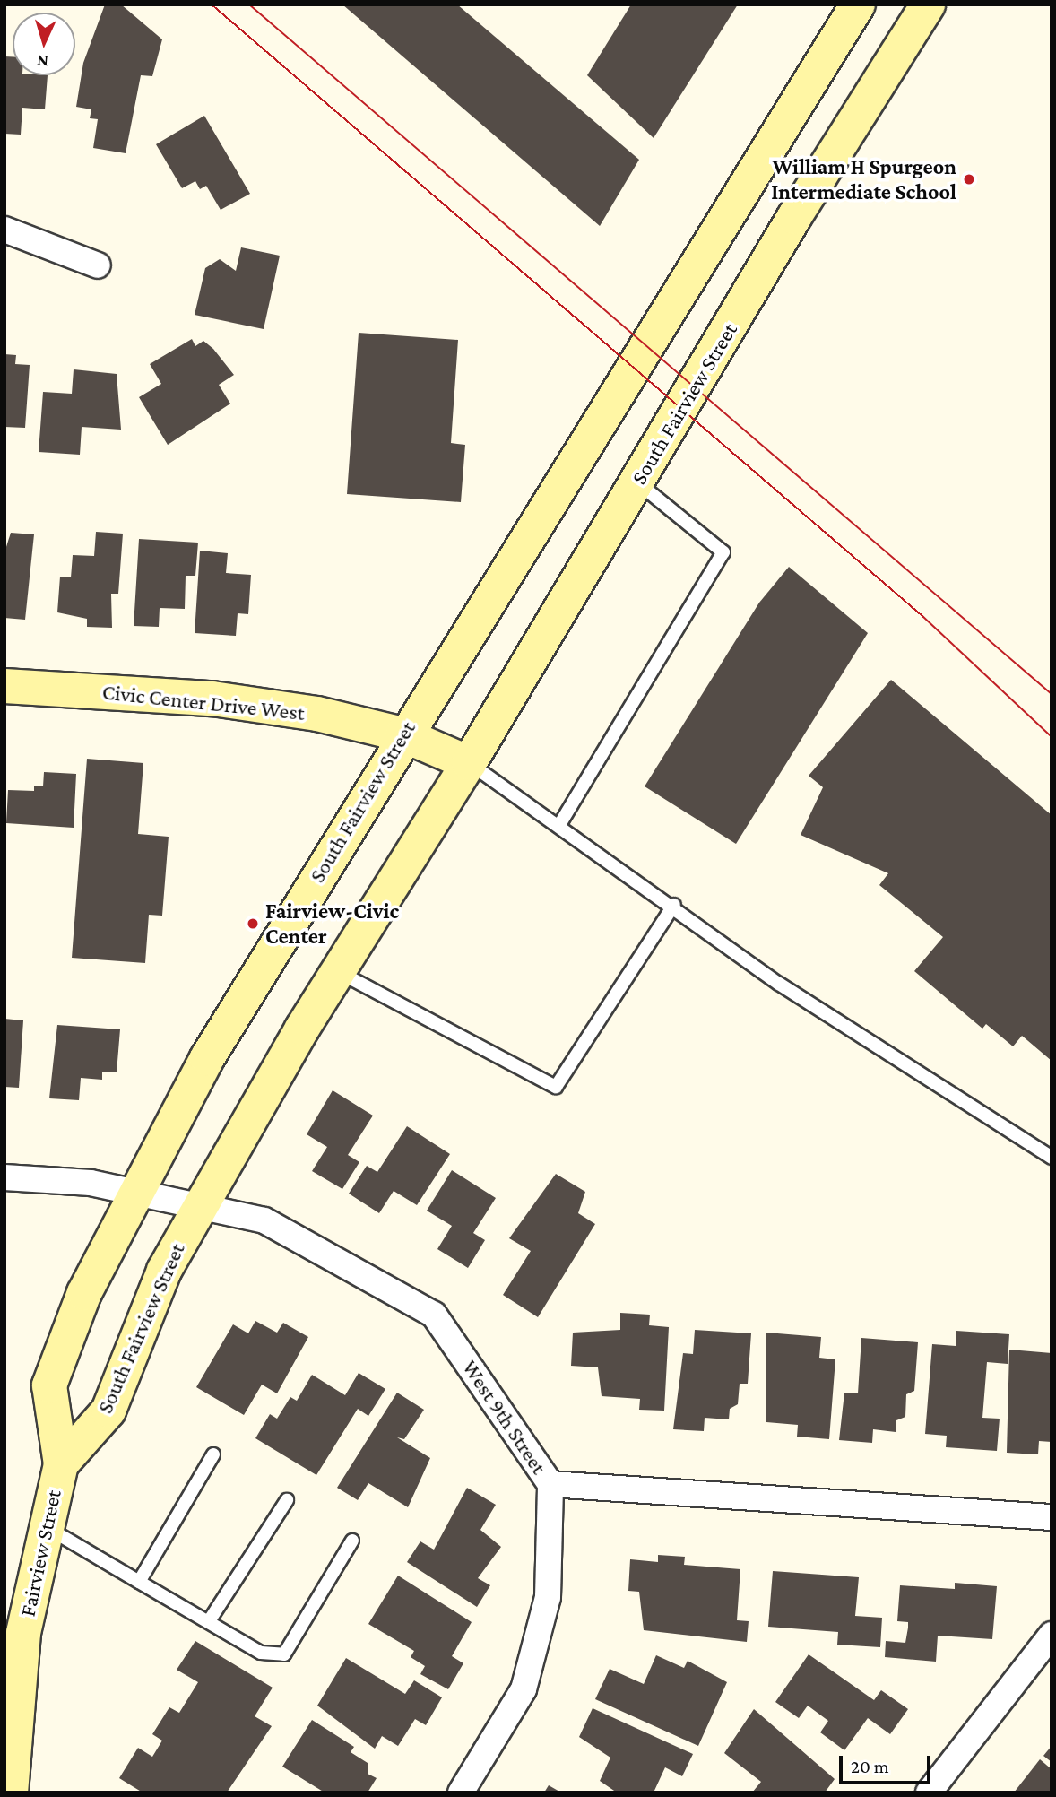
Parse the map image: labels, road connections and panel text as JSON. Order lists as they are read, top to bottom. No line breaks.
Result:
{"streets":{"main road":["South Fairview Street","Civic Center Drive West","Fairview Street"],"street":["West 9th Street"]},"crossings":[["South Fairview Street","Civic Center Drive West"],["South Fairview Street","West 9th Street"],["South Fairview Street","Fairview Street"]],"places":["William H Spurgeon Intermediate School","Fairview-Civic Center"],"scale_bar":"20 m","north":"bottom"}
